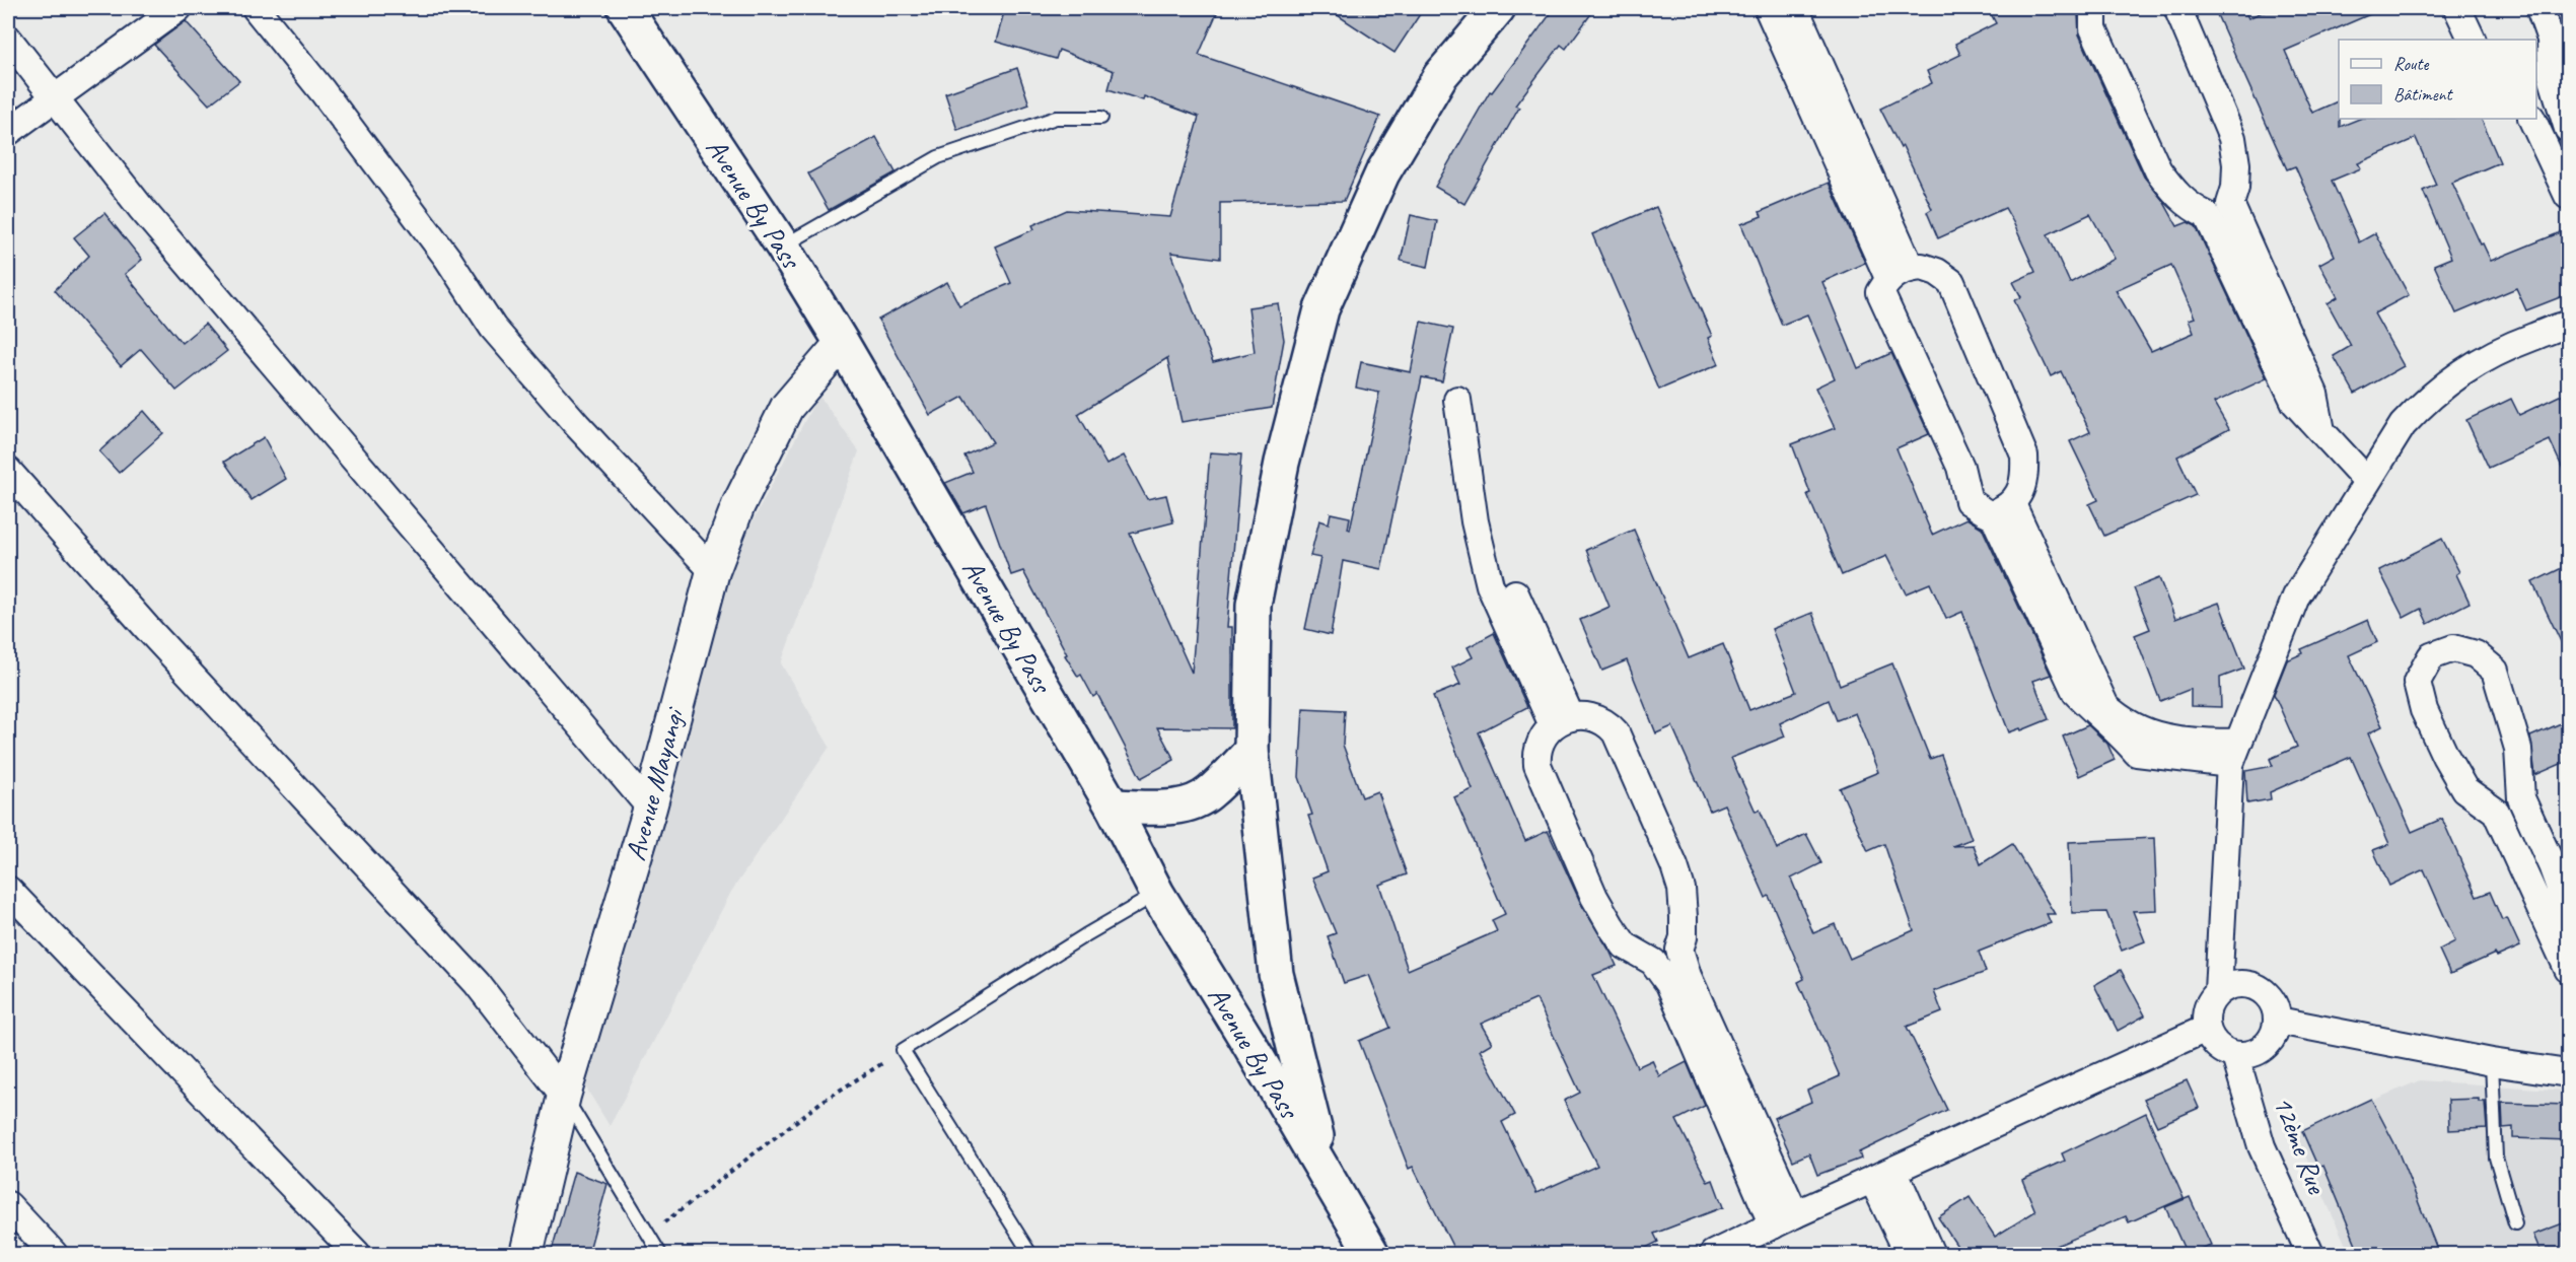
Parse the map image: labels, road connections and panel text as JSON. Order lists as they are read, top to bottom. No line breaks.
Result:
{"streets":{"highway":["Avenue By Pass"],"street":["Avenue Mayangi","12ème Rue"]},"crossings":[["Avenue By Pass","Avenue Mayangi"]],"legend":["Route","Bâtiment"]}
